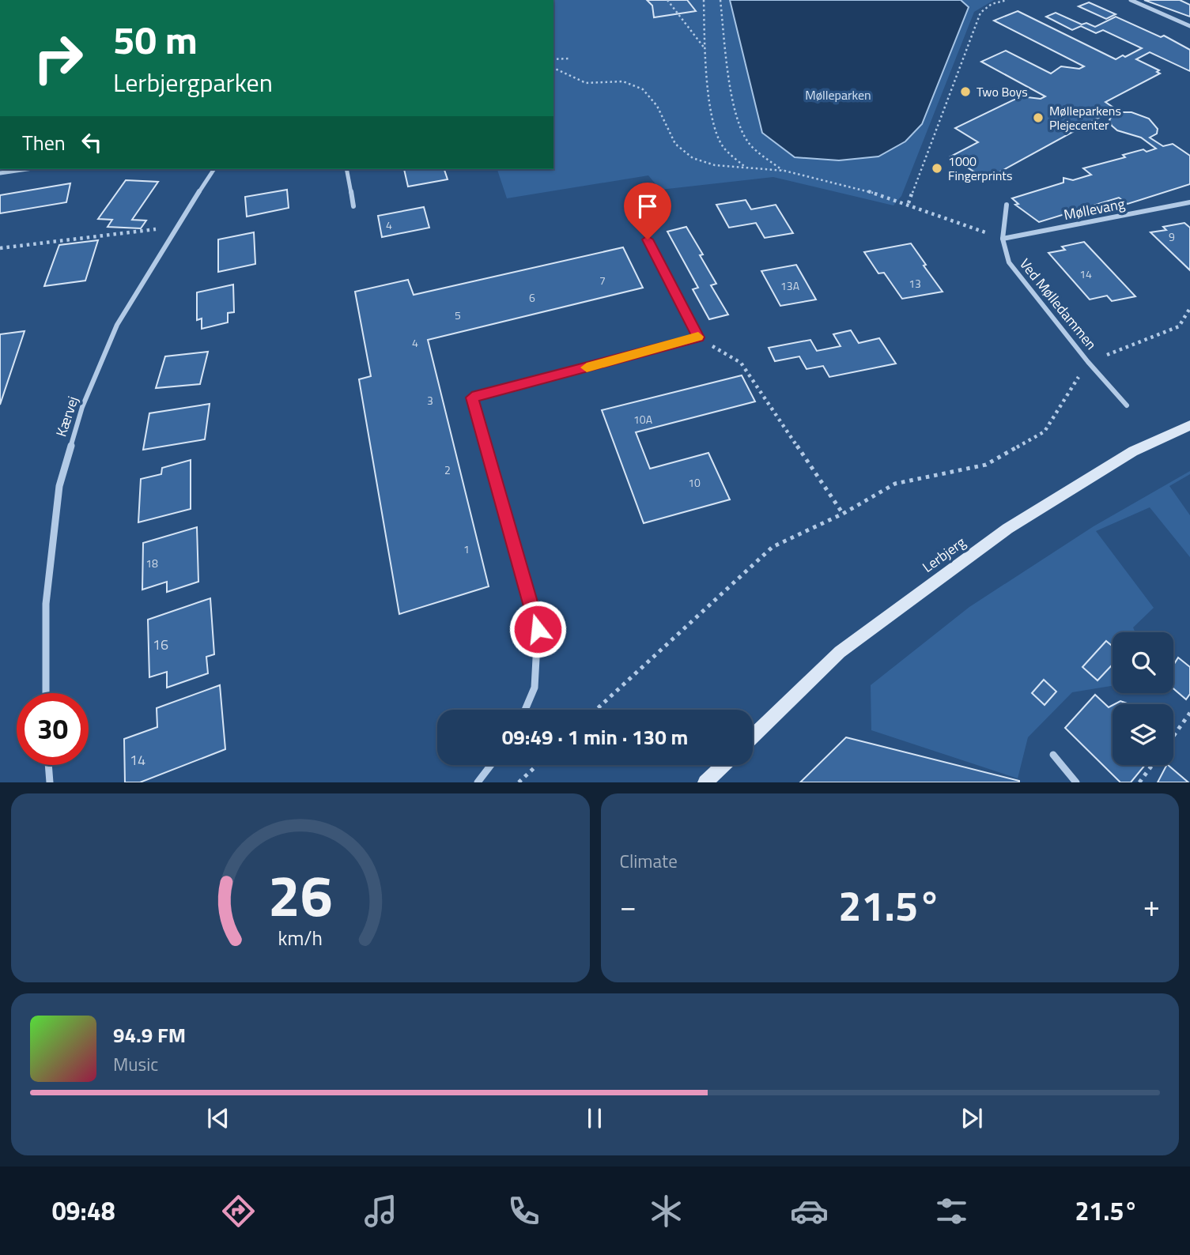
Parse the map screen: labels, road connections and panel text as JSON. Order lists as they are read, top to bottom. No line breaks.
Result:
{"streets":{"street":["Møllevang","Ved Mølledammen","Kærvej","Lerbjerg"]},"crossings":[["Møllevang","Ved Mølledammen"]],"parks":["Mølleparken"],"places":["Two Boys","Mølleparkens Plejecenter","1000 Fingerprints"],"house_numbers":["4","9","14","7","13","13A","6","5","4","3","10A","2","10","1","18","16","14"],"page":{"turn":["50 m","Lerbjergparken"],"then":"Then","limit":"30","trip":"09:49 · 1 min · 130 m","tile":"Climate","heat":["−","21.5°","+"],"song":["94.9 FM","Music"],"tabs":["09:48","21.5°"],"gauge":["26","km/h"]}}
